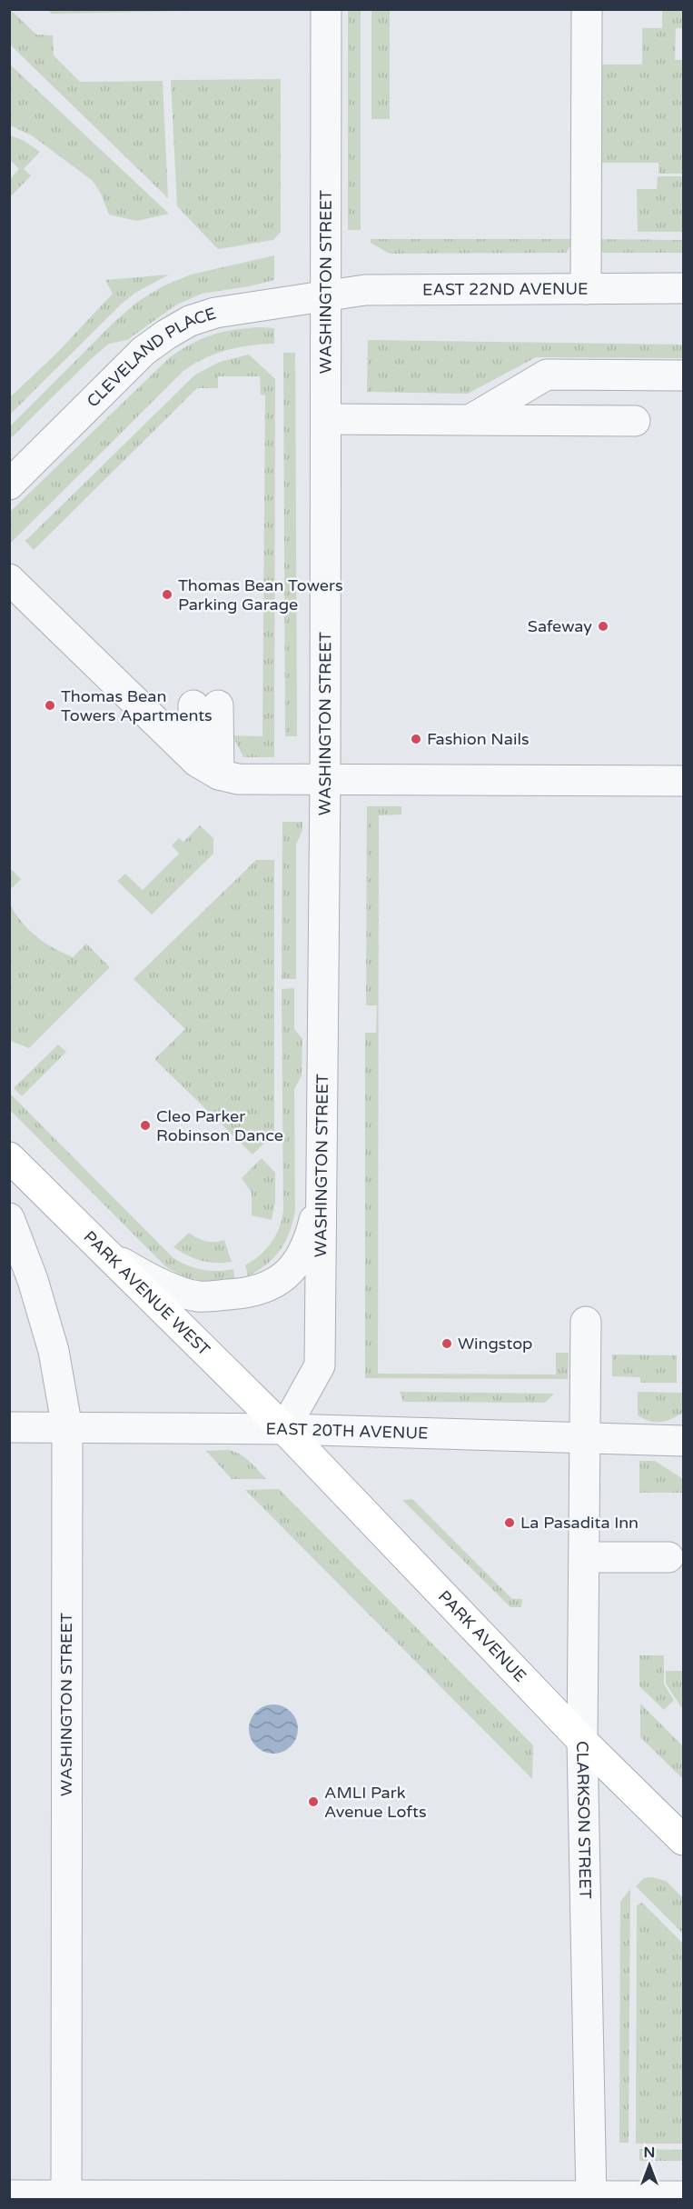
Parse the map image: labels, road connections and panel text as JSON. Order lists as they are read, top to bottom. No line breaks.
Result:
{"streets":{"main road":["PARK AVENUE WEST","PARK AVENUE"],"street":["WASHINGTON STREET","EAST 22ND AVENUE","CLEVELAND PLACE","EAST 20TH AVENUE","CLARKSON STREET"]},"crossings":[["WASHINGTON STREET","EAST 22ND AVENUE"],["WASHINGTON STREET","CLEVELAND PLACE"],["WASHINGTON STREET","PARK AVENUE WEST"],["WASHINGTON STREET","EAST 20TH AVENUE"],["WASHINGTON STREET","PARK AVENUE"],["EAST 22ND AVENUE","CLEVELAND PLACE"],["PARK AVENUE WEST","EAST 20TH AVENUE"],["PARK AVENUE WEST","PARK AVENUE"],["EAST 20TH AVENUE","PARK AVENUE"],["EAST 20TH AVENUE","CLARKSON STREET"],["PARK AVENUE","CLARKSON STREET"]],"places":["Thomas Bean Towers Parking Garage","Safeway","Thomas Bean Towers Apartments","Fashion Nails","Cleo Parker Robinson Dance","Wingstop","La Pasadita Inn","AMLI Park Avenue Lofts"],"north":"top"}
